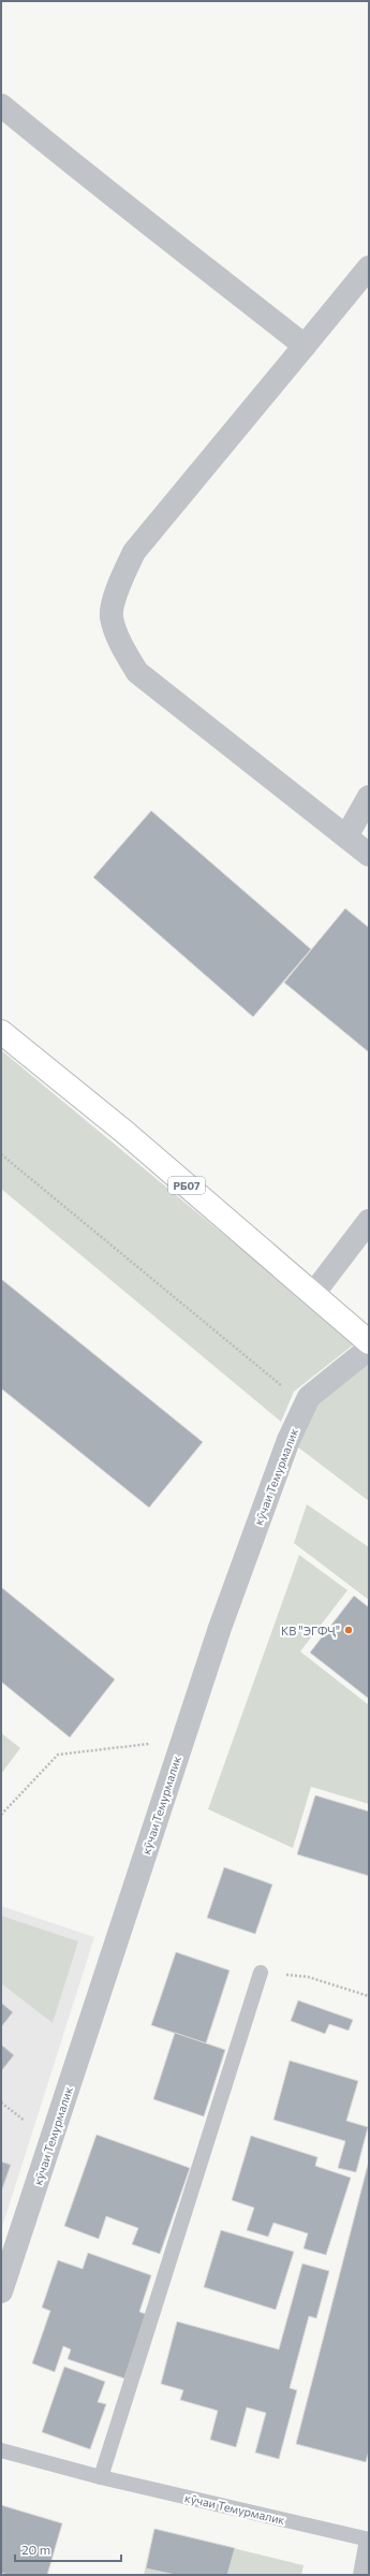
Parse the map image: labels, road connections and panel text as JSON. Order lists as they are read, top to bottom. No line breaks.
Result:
{"streets":{"highway":["РБ07"],"street":["кӯчаи Темурмалик"]},"places":["КВ \"ЭГФҶ\""],"scale_bar":"20 m"}
